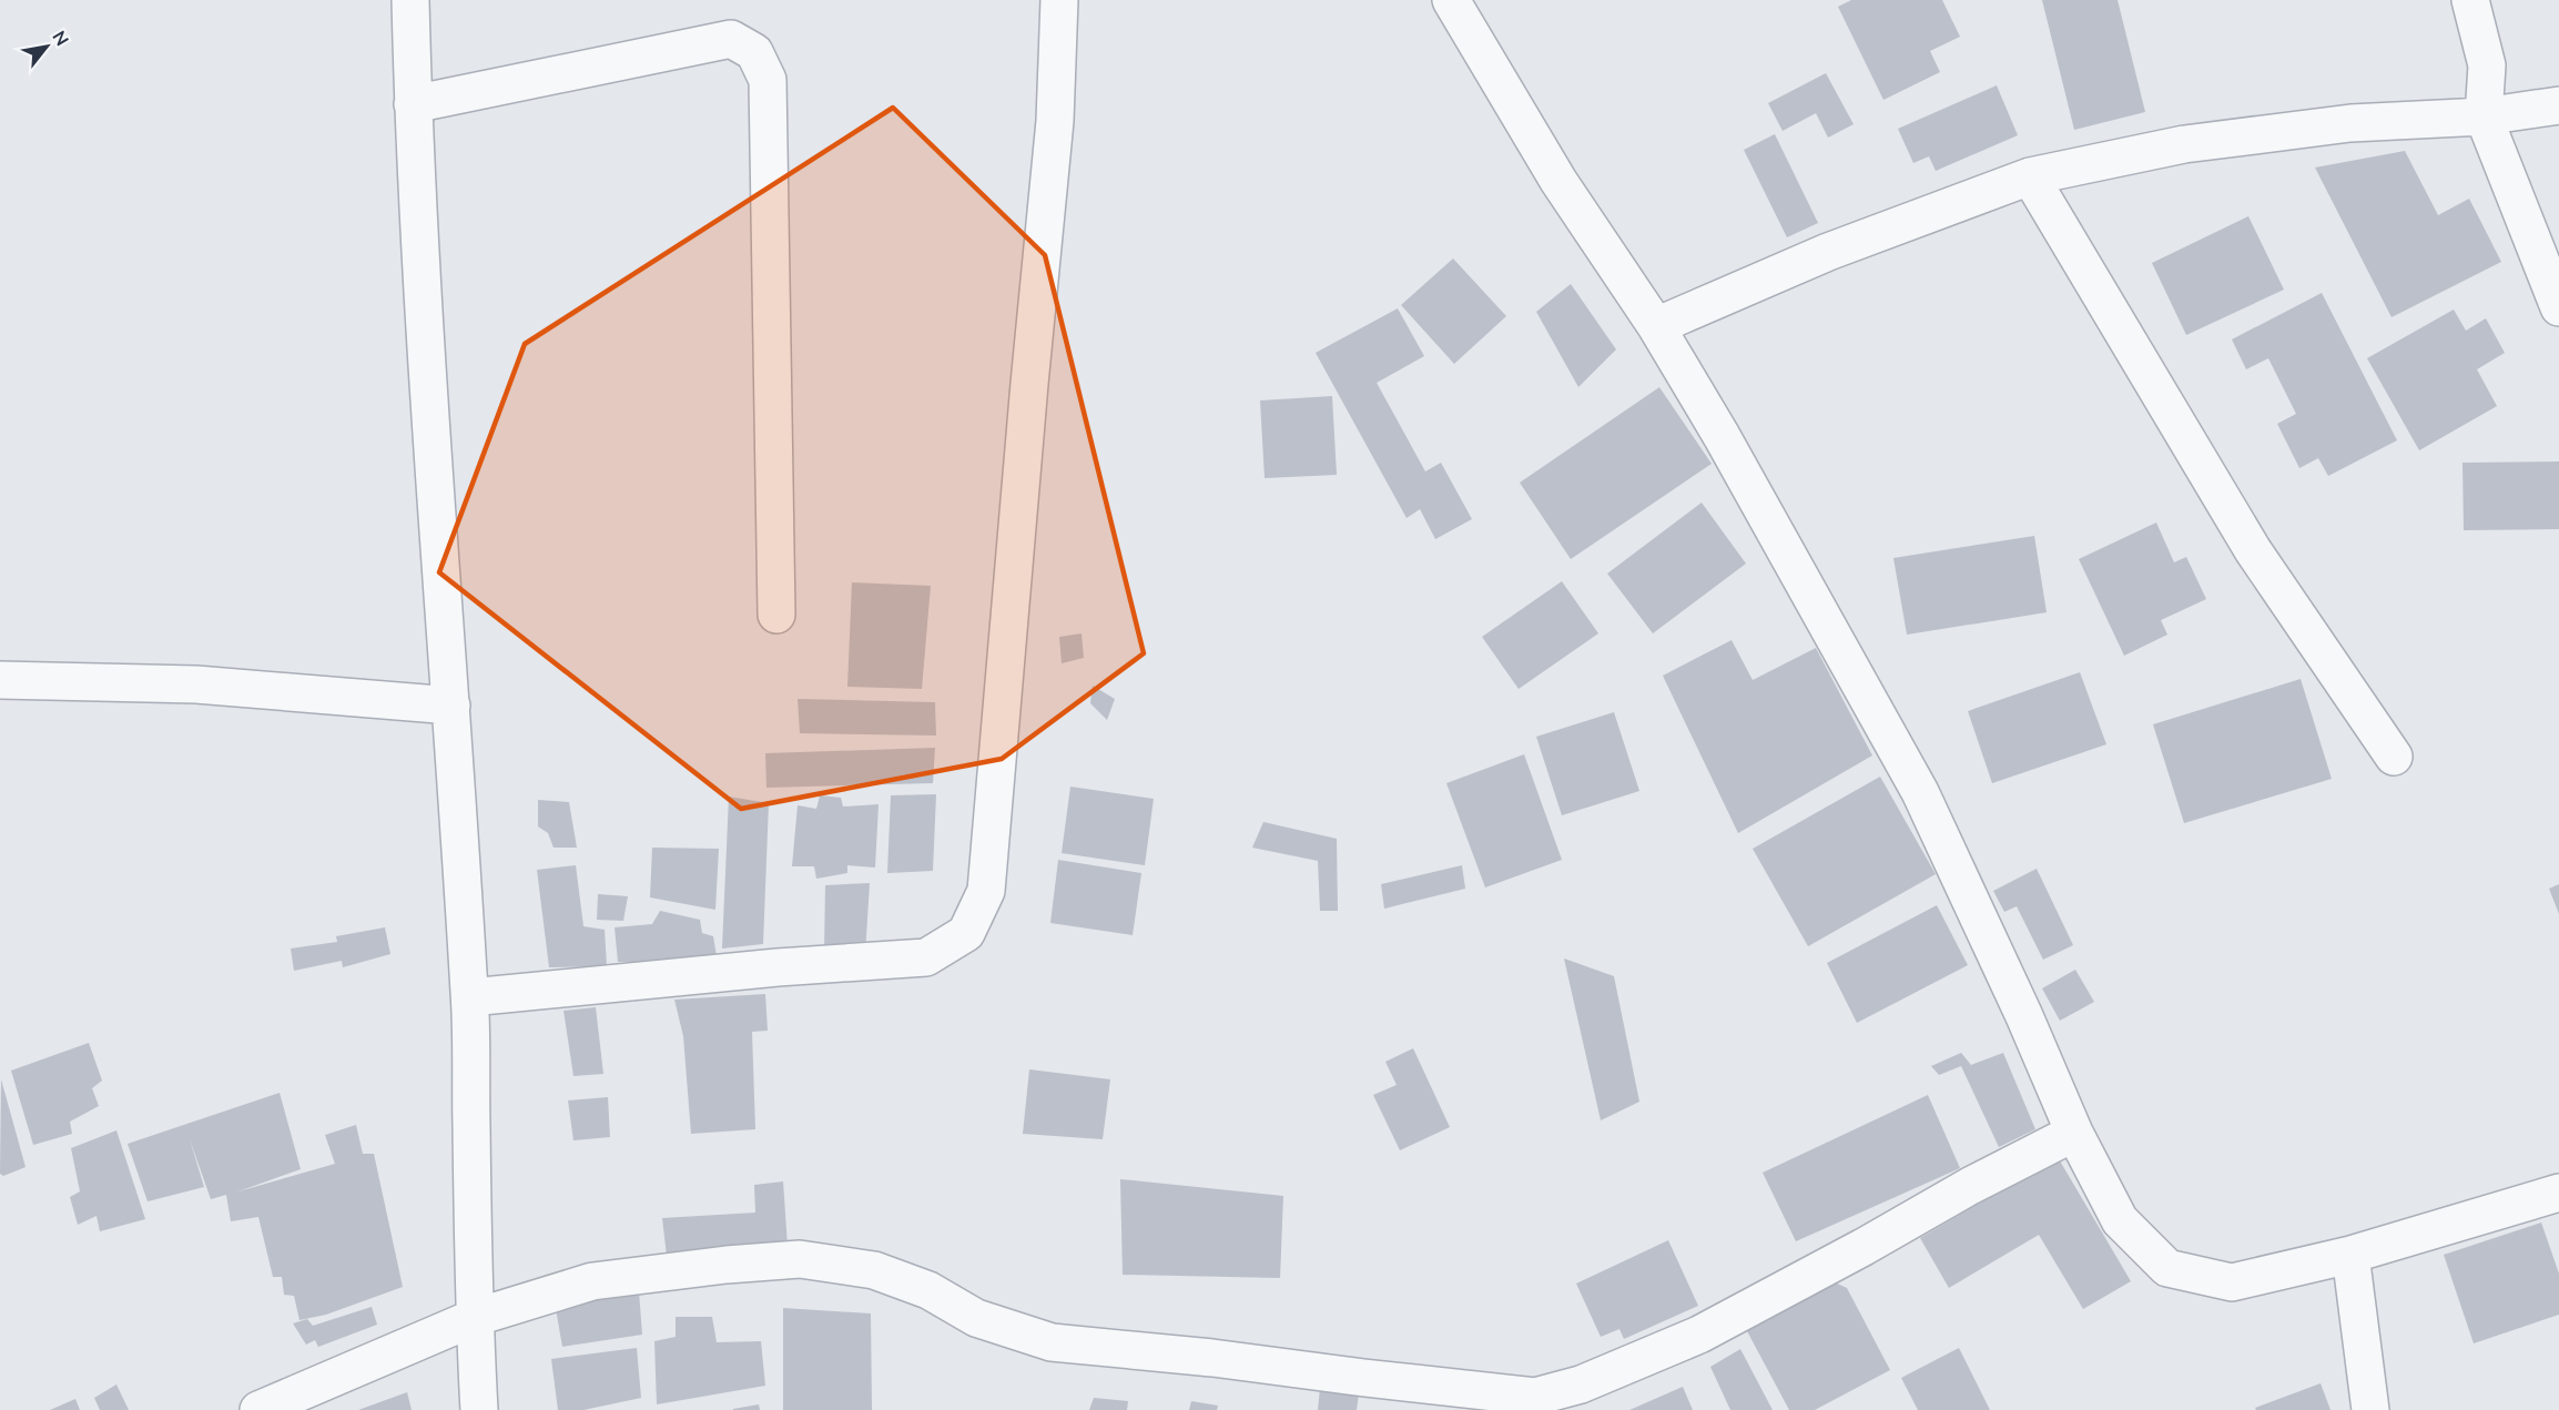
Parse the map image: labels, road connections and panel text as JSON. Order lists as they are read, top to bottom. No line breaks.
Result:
{"north":"top right"}
